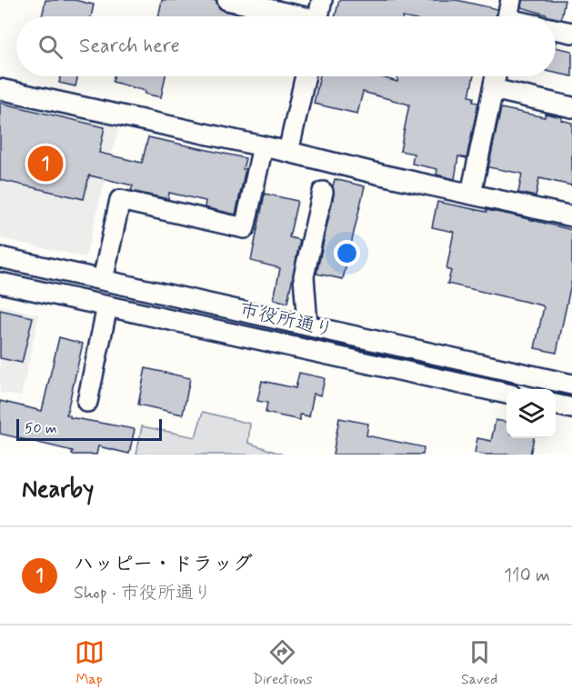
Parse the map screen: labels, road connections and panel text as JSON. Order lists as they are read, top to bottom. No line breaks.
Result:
{"streets":{"street":["市役所通り"]},"scale_bar":"50 m","page":{"search":"Search here","pins":"1","scale":"50 m","heading":"Nearby","list":[{"mark":"1","name":"ハッピー・ドラッグ","note":"Shop · 市役所通り","value":"110 m"}],"nav":["Map","Directions","Saved"]}}
